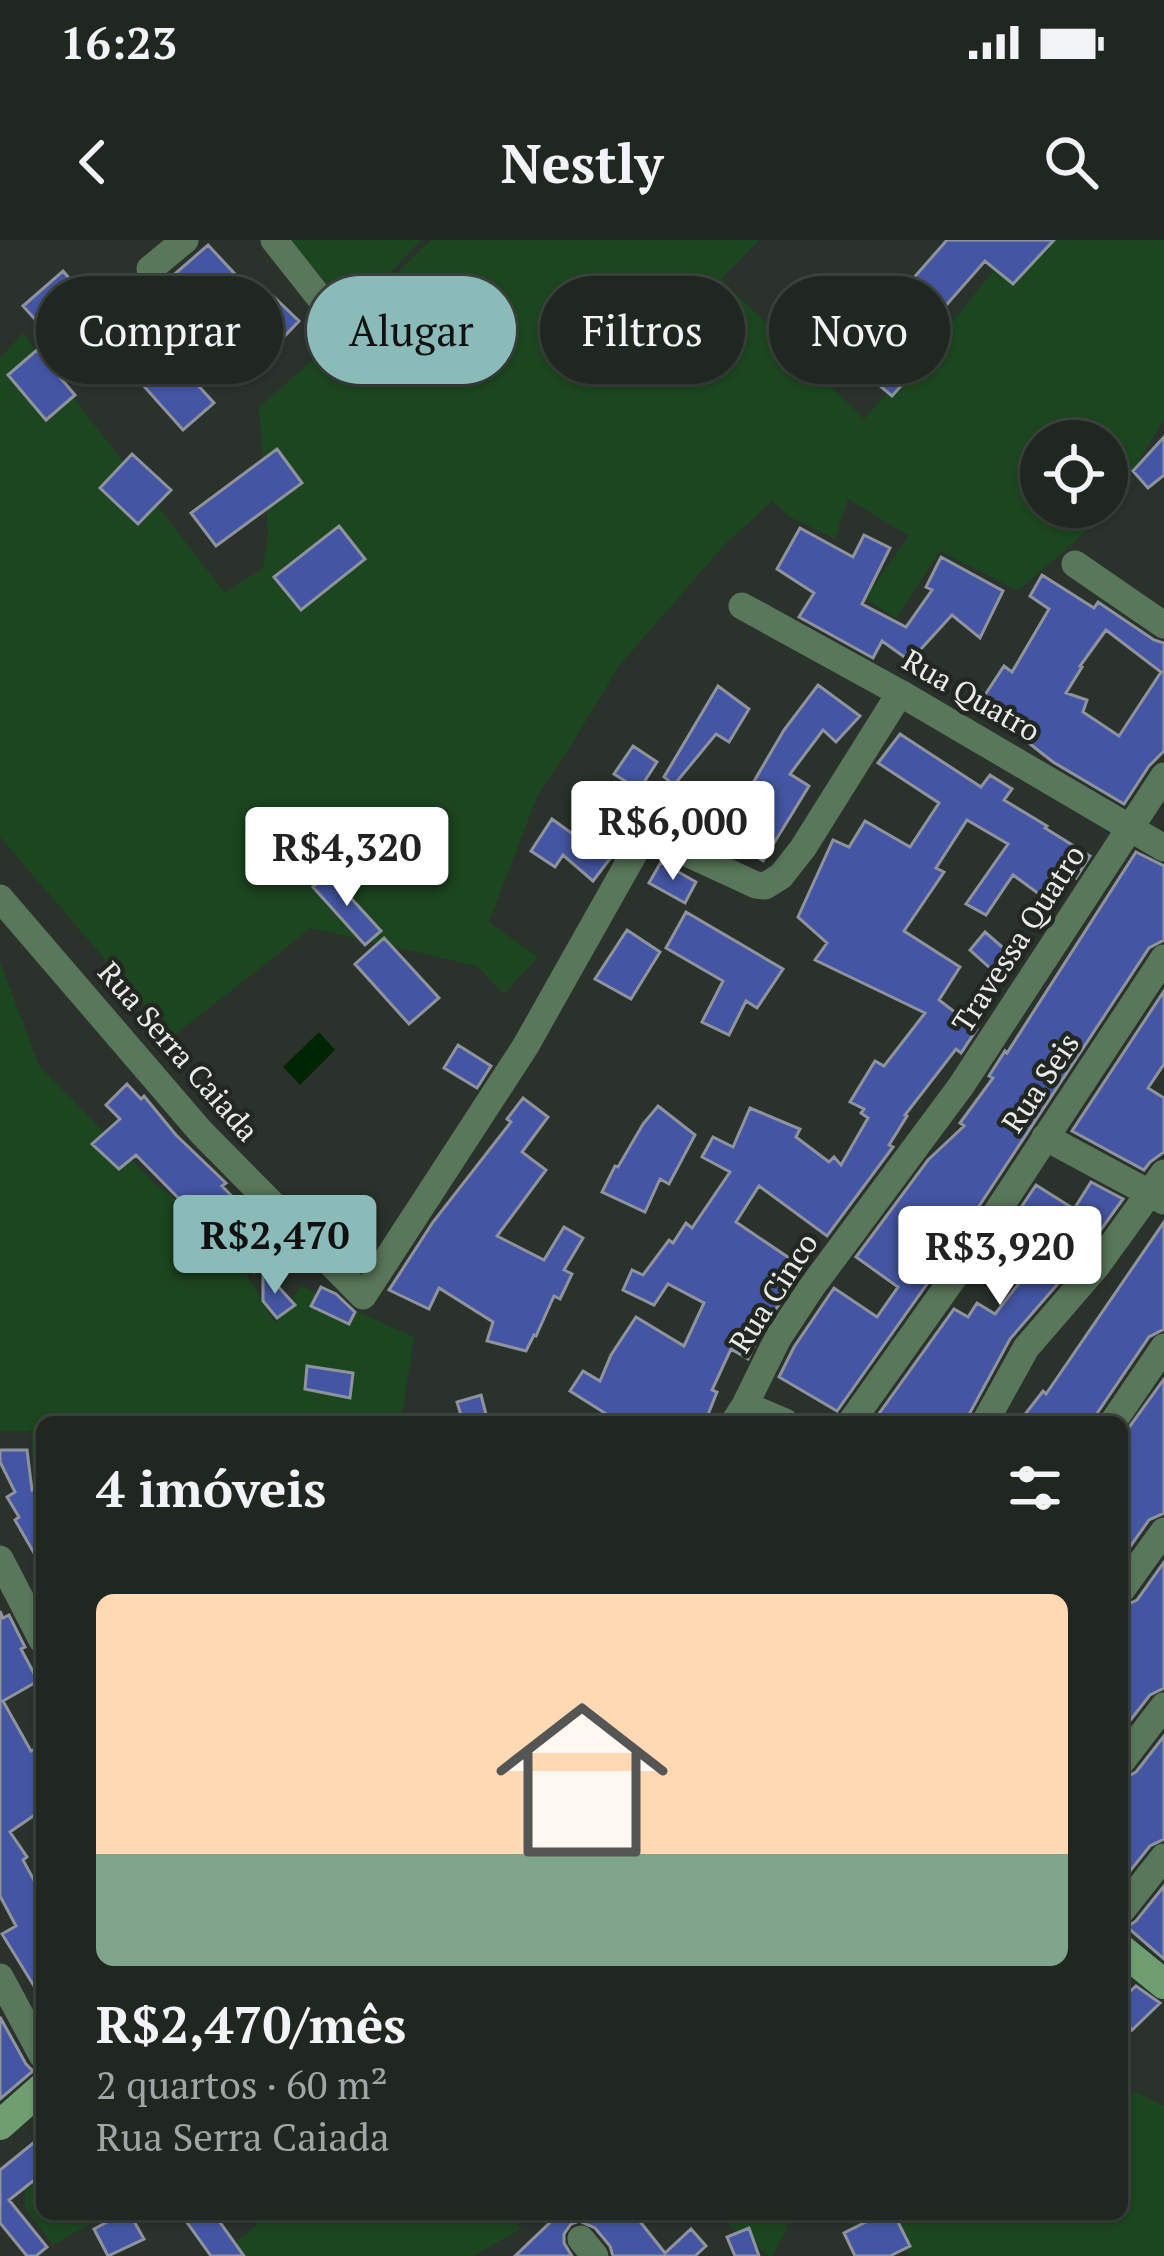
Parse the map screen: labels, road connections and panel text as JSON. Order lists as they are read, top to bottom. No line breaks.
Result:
{"streets":{"street":["Rua Quatro","Travessa Quatro","Rua Serra Caiada","Rua Seis","Rua Cinco"]},"crossings":[["Rua Quatro","Travessa Quatro"],["Rua Quatro","Rua Serra Caiada"],["Travessa Quatro","Rua Cinco"]],"page":{"status":"16:23","header":"Nestly","chip":["Comprar","Alugar","Filtros","Novo"],"price":["R$6,000","R$4,320","R$2,470","R$3,920"],"heading":"4 imóveis","list":[{"name":"R$2,470/mês","note":"2 quartos · 60 m² · Rua Serra Caiada"}]}}
